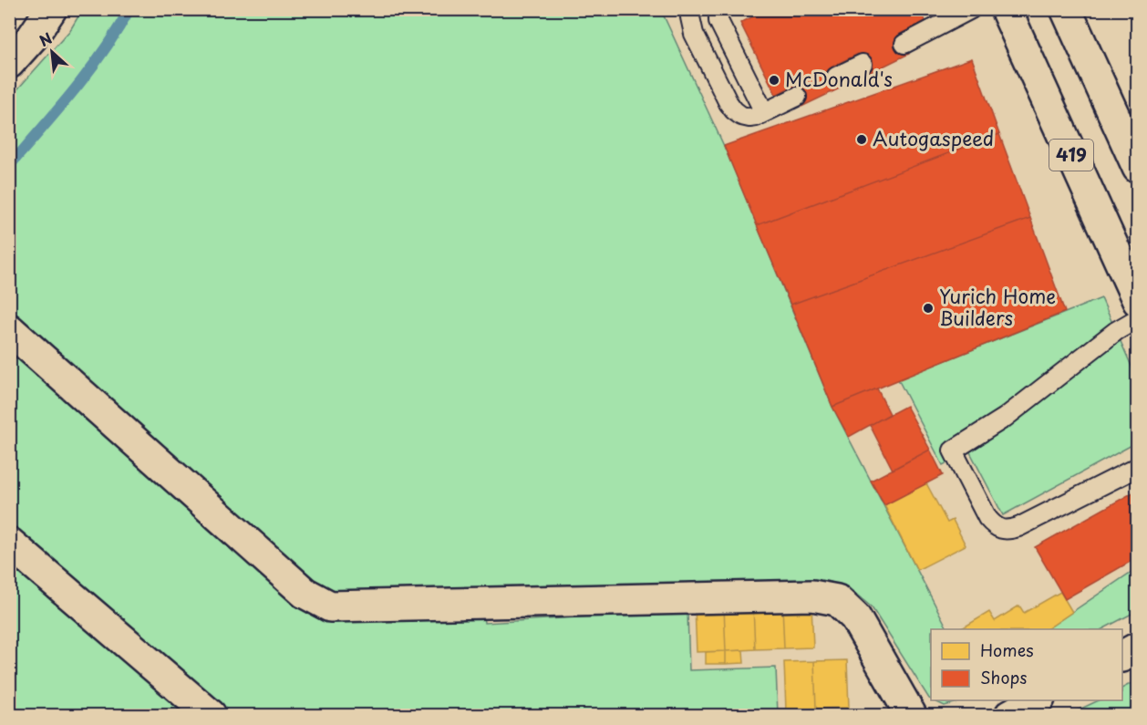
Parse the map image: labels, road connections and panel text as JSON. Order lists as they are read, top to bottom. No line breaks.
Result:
{"streets":{"main road":["419"]},"places":["McDonald's","Autogaspeed","Yurich Home Builders"],"legend":["Homes","Shops"],"north":"top left"}
